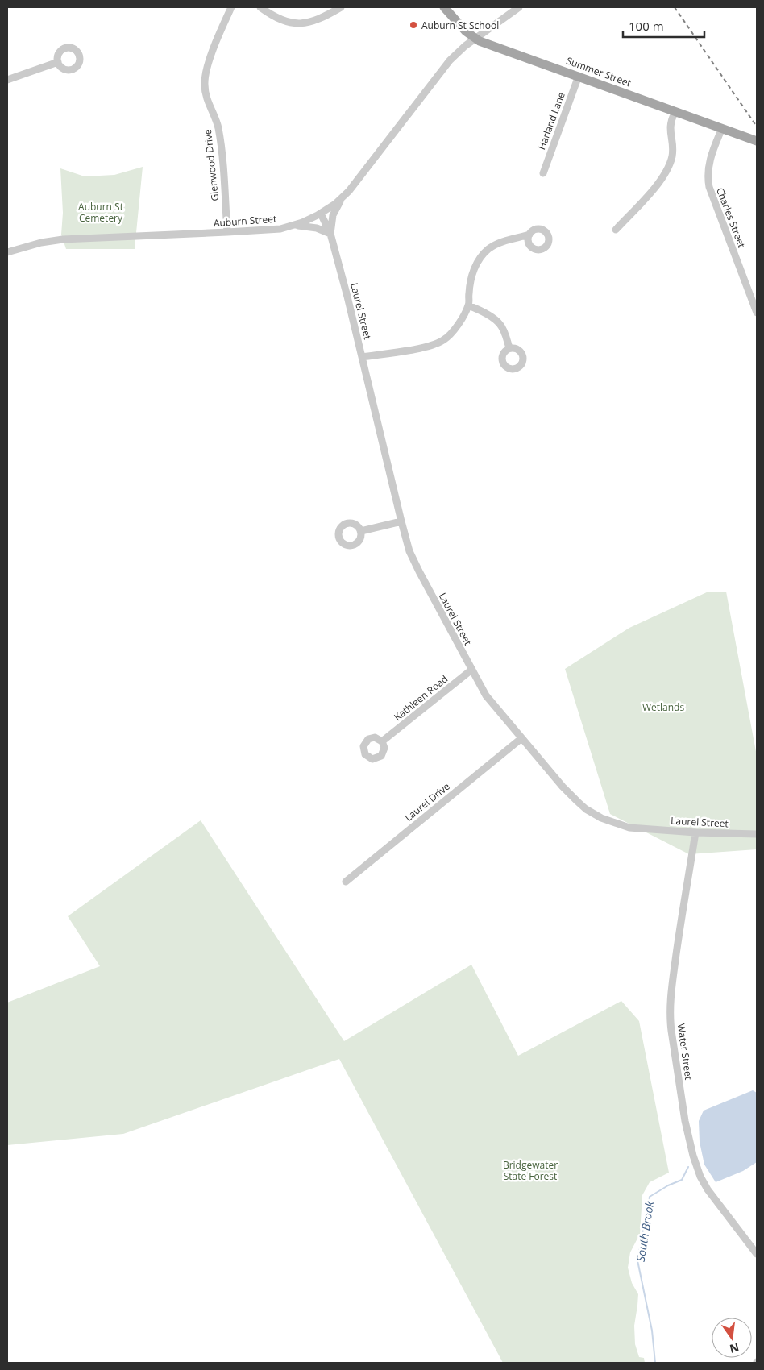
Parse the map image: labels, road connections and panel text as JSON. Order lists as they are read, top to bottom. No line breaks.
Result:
{"streets":{"main road":["Summer Street"],"street":["Harland Lane","Glenwood Drive","Charles Street","Auburn Street","Laurel Street","Kathleen Road","Laurel Drive","Water Street"]},"crossings":[["Summer Street","Harland Lane"],["Summer Street","Charles Street"],["Summer Street","Auburn Street"],["Glenwood Drive","Auburn Street"],["Auburn Street","Laurel Street"],["Laurel Street","Kathleen Road"],["Laurel Street","Laurel Drive"],["Laurel Street","Water Street"]],"water":["South Brook"],"parks":["Auburn St Cemetery","Wetlands","Bridgewater State Forest"],"places":["Auburn St School"],"scale_bar":"100 m","north":"bottom"}
